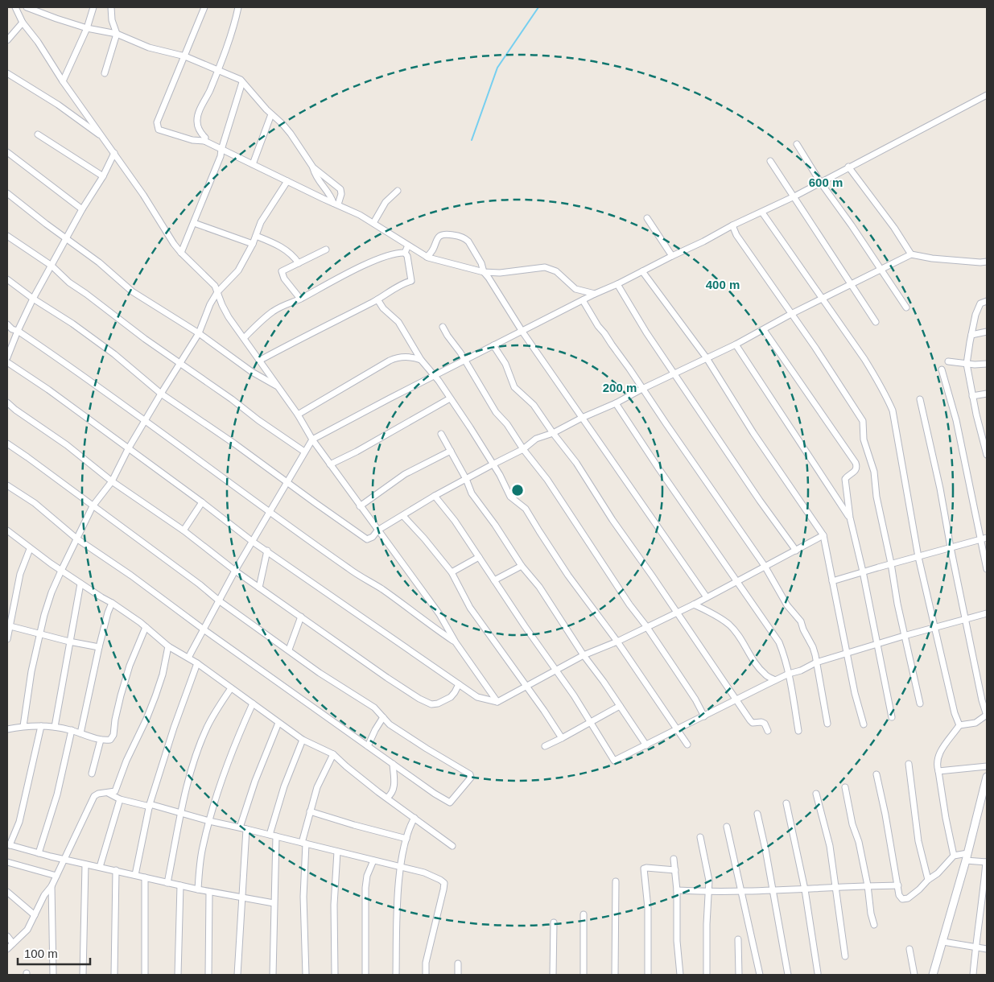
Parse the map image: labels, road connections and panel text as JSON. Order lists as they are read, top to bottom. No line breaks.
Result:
{"scale_bar":"100 m","rings":["600 m","400 m","200 m"]}
